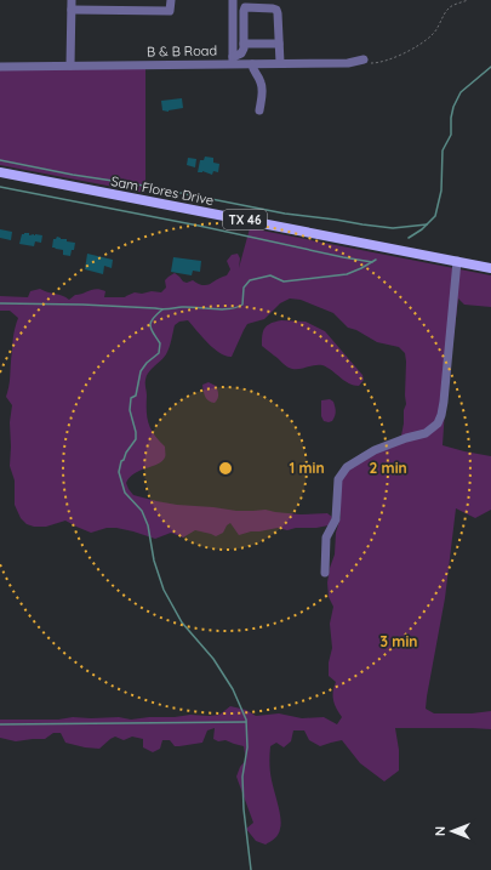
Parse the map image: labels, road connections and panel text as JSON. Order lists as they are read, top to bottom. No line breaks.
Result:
{"streets":{"main road":["Sam Flores Drive","TX 46"],"street":["B & B Road"]},"north":"left","rings":["1 min","2 min","3 min"]}
